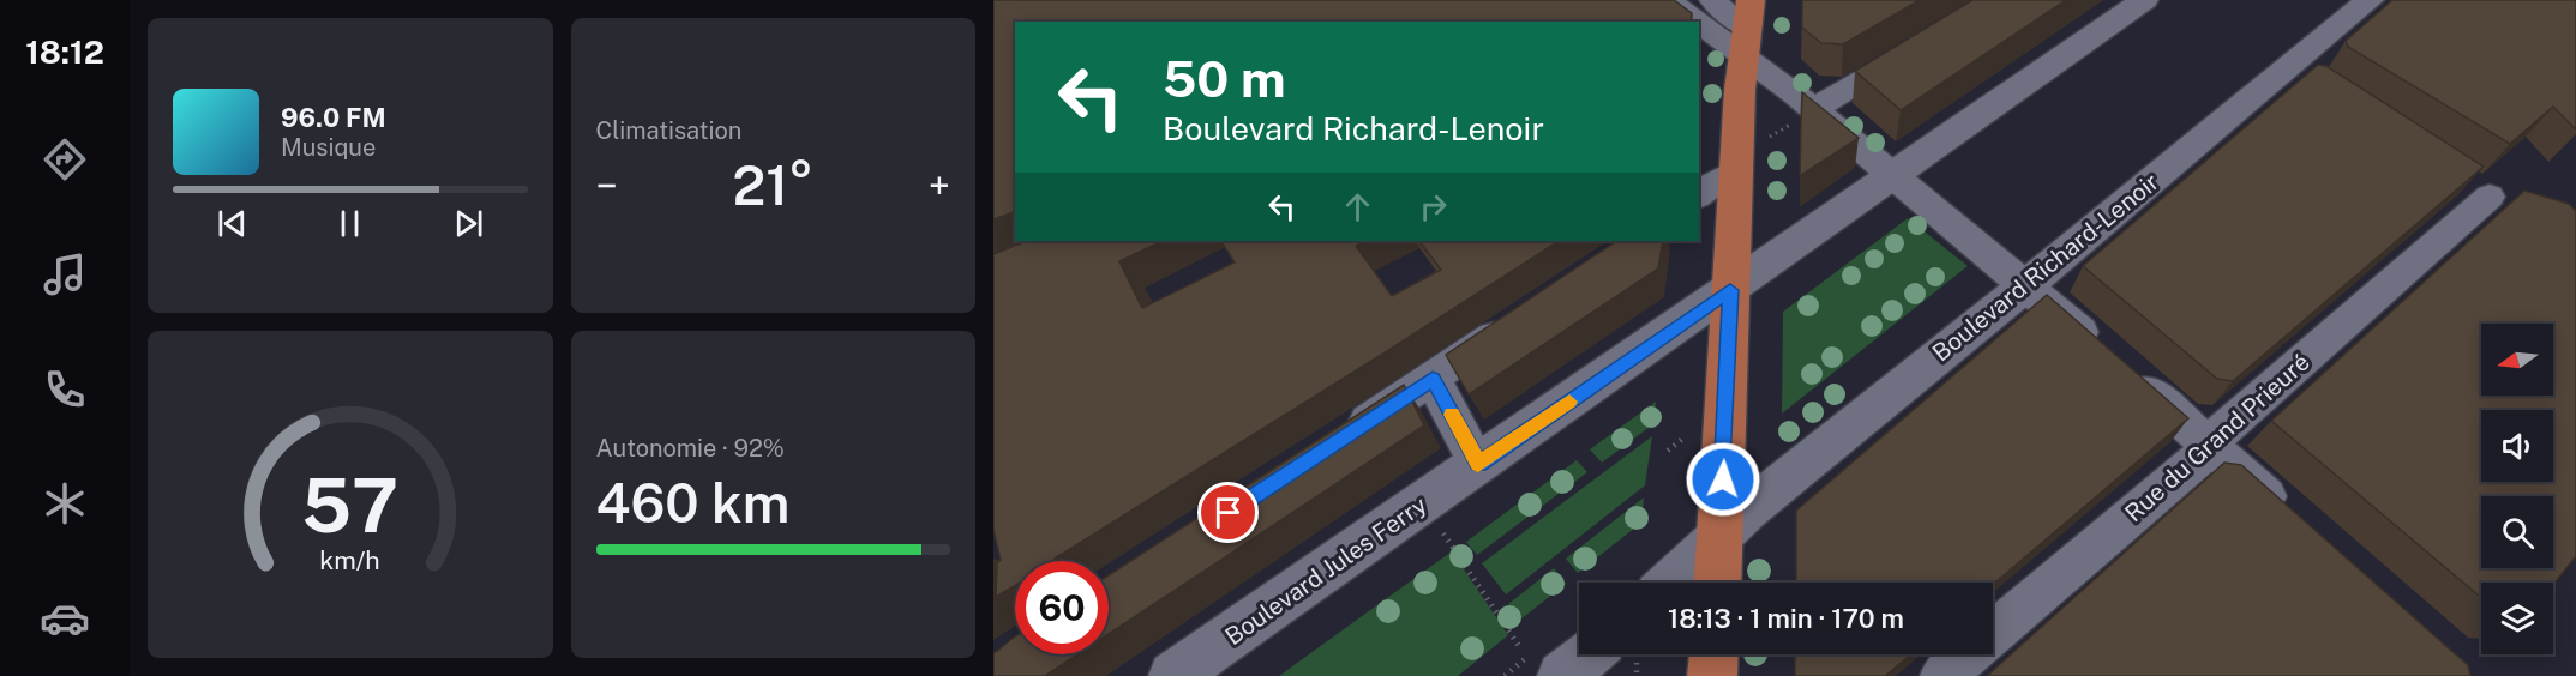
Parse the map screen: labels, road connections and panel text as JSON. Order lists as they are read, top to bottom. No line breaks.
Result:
{"streets":{"street":["Boulevard Richard-Lenoir","Rue du Grand Prieuré","Boulevard Jules Ferry"]},"north":"left","page":{"tabs":"18:12","tile":["Climatisation",["Autonomie · 92%","460 km"]],"turn":["50 m","Boulevard Richard-Lenoir"],"song":["96.0 FM","Musique"],"heat":["−","21°","+"],"limit":"60","trip":"18:13 · 1 min · 170 m","gauge":["57","km/h"]}}
